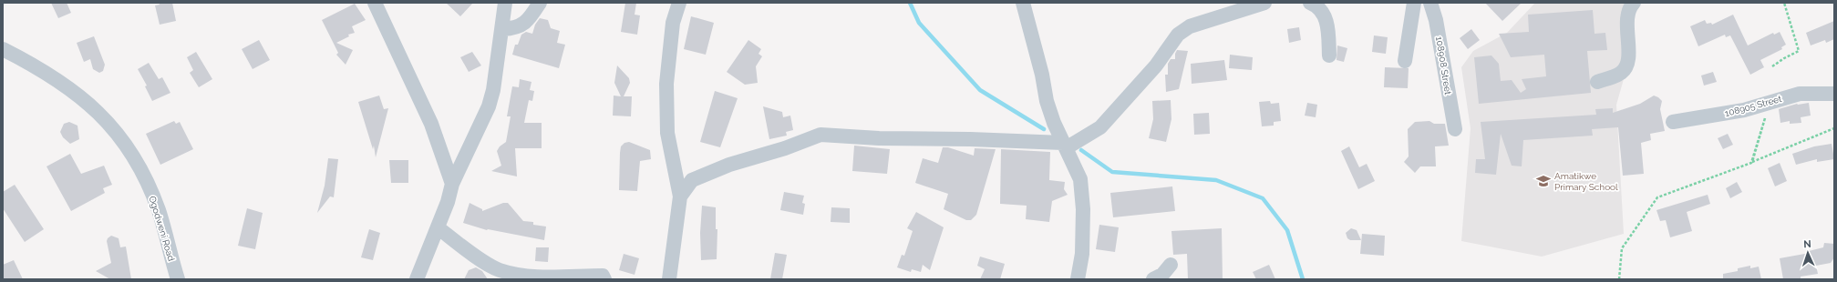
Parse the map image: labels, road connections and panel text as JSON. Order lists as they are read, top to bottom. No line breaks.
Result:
{"streets":{"street":["108908 Street","108905 Street","Ogodweni Road"]},"places":{"school or university":["Amatikwe Primary School"]},"north":"top"}
